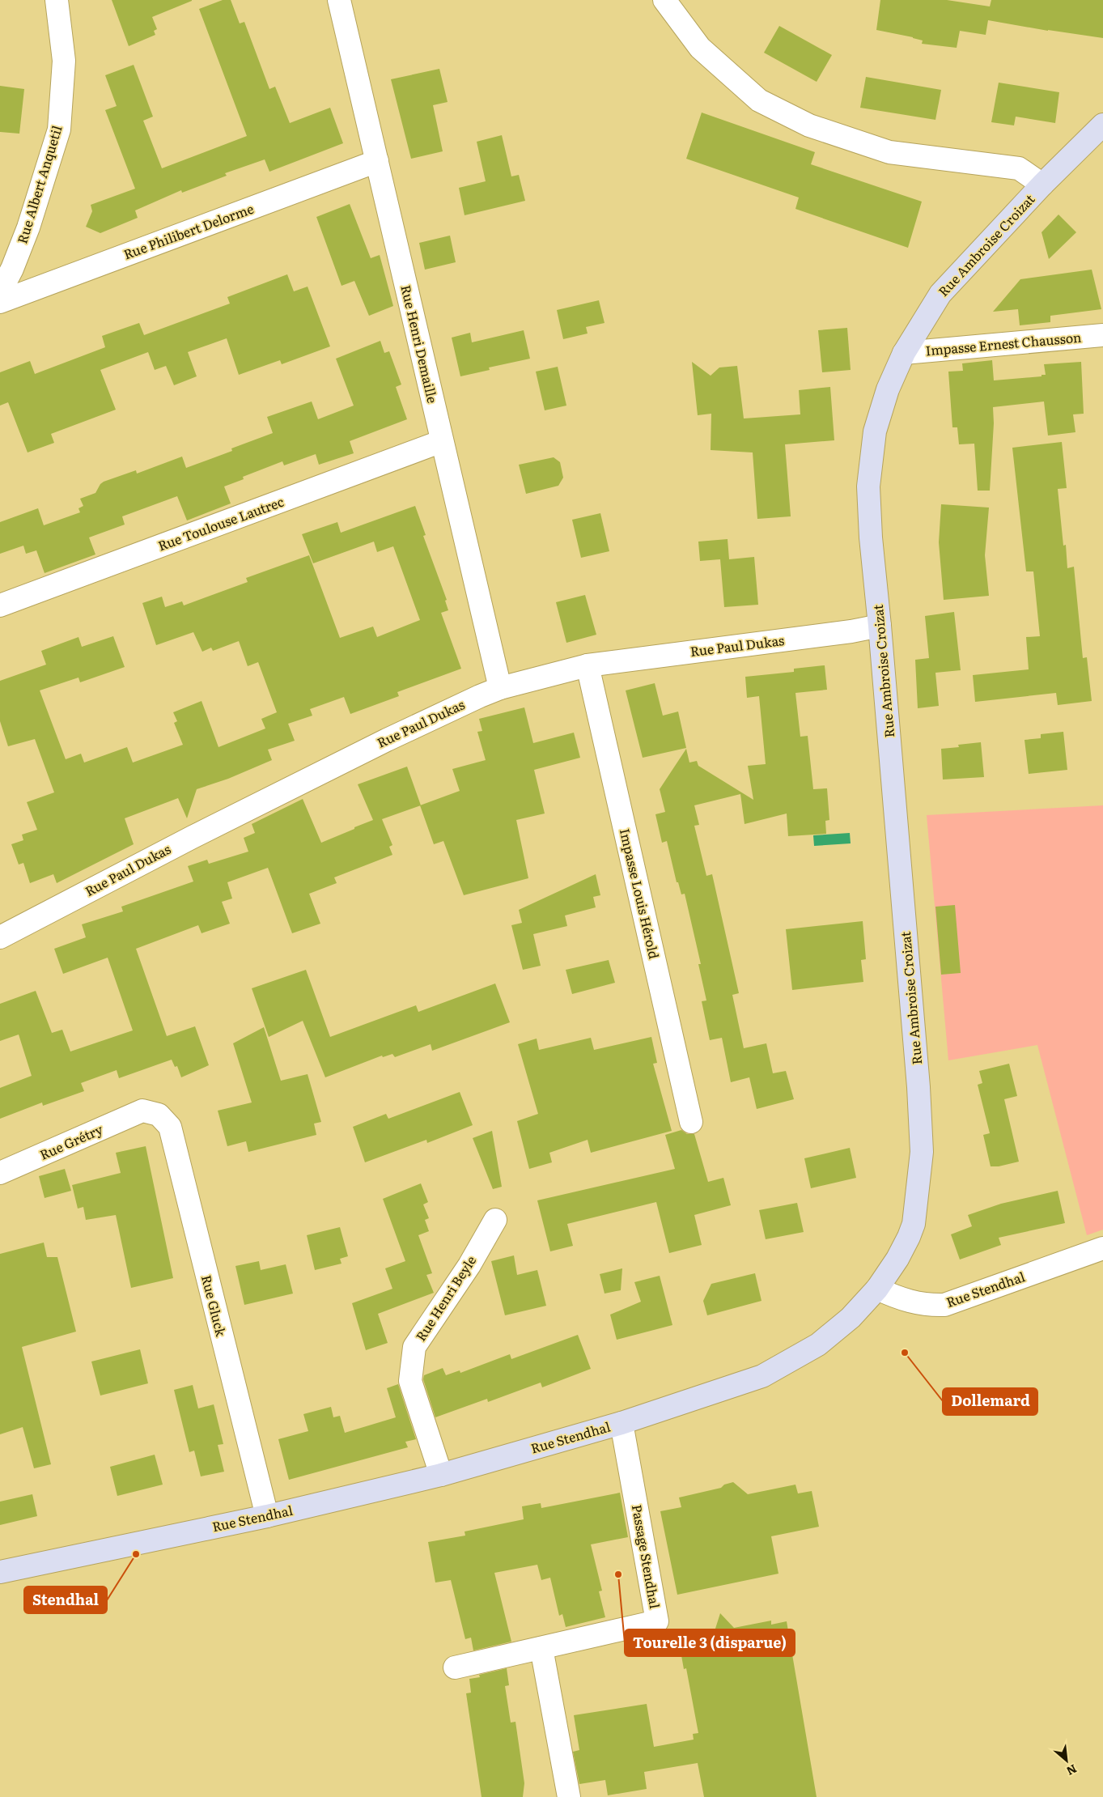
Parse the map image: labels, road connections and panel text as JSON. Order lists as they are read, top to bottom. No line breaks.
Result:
{"streets":{"street":["Rue Albert Anquetil","Rue Philibert Delorme","Rue Ambroise Croizat","Rue Henri Demaille","Impasse Ernest Chausson","Rue Toulouse Lautrec","Rue Paul Dukas","Impasse Louis Hérold","Rue Grétry","Rue Stendhal","Rue Henri Beyle","Rue Gluck","Passage Stendhal"]},"crossings":[["Rue Philibert Delorme","Rue Henri Demaille"],["Rue Ambroise Croizat","Impasse Ernest Chausson"],["Rue Ambroise Croizat","Rue Paul Dukas"],["Rue Ambroise Croizat","Rue Stendhal"],["Rue Henri Demaille","Rue Toulouse Lautrec"],["Rue Henri Demaille","Rue Paul Dukas"],["Rue Paul Dukas","Impasse Louis Hérold"],["Rue Grétry","Rue Gluck"],["Rue Stendhal","Rue Henri Beyle"],["Rue Stendhal","Rue Gluck"],["Rue Stendhal","Passage Stendhal"]],"places":["Dollemard","Stendhal","Tourelle 3 (disparue)"],"north":"bottom right"}
